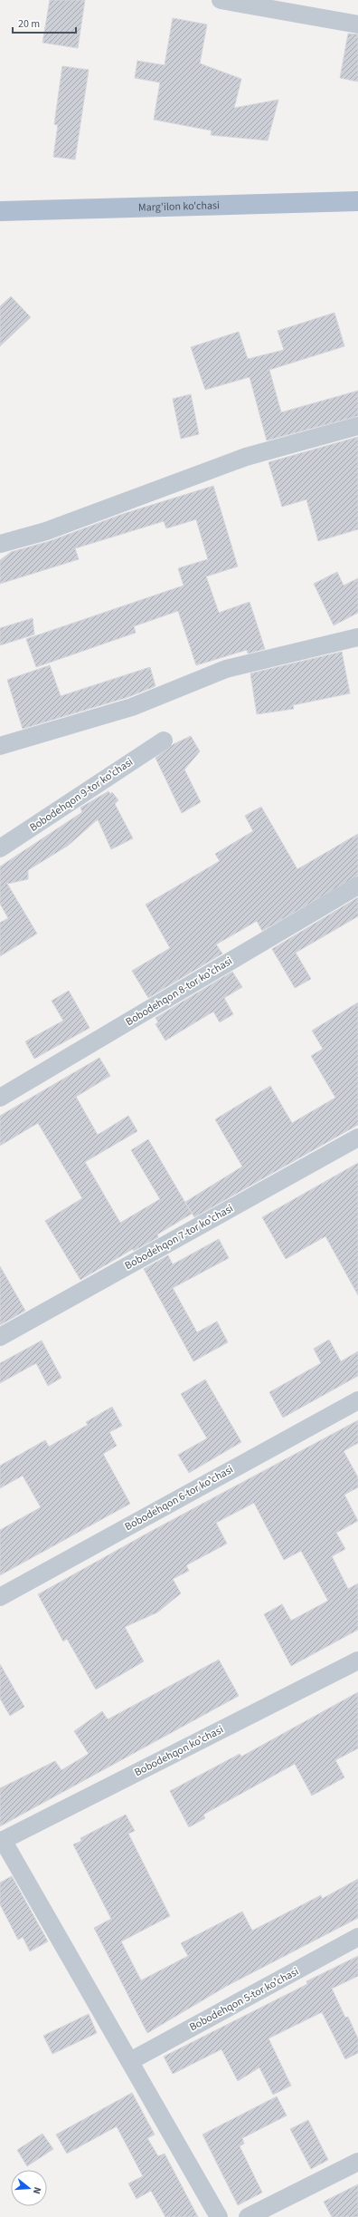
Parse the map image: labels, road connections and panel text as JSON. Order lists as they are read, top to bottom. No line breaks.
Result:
{"streets":{"main road":["Marg'ilon ko'chasi"],"street":["Bobodehqon 9-tor koʼchasi","Bobodehqon 8-tor koʼchasi","Bobodehqon 7-tor koʼchasi","Bobodehqon 6-tor koʼchasi","Bobodehqon koʼchasi","Bobodehqon 5-tor koʼchasi"]},"scale_bar":"20 m","north":"right"}
